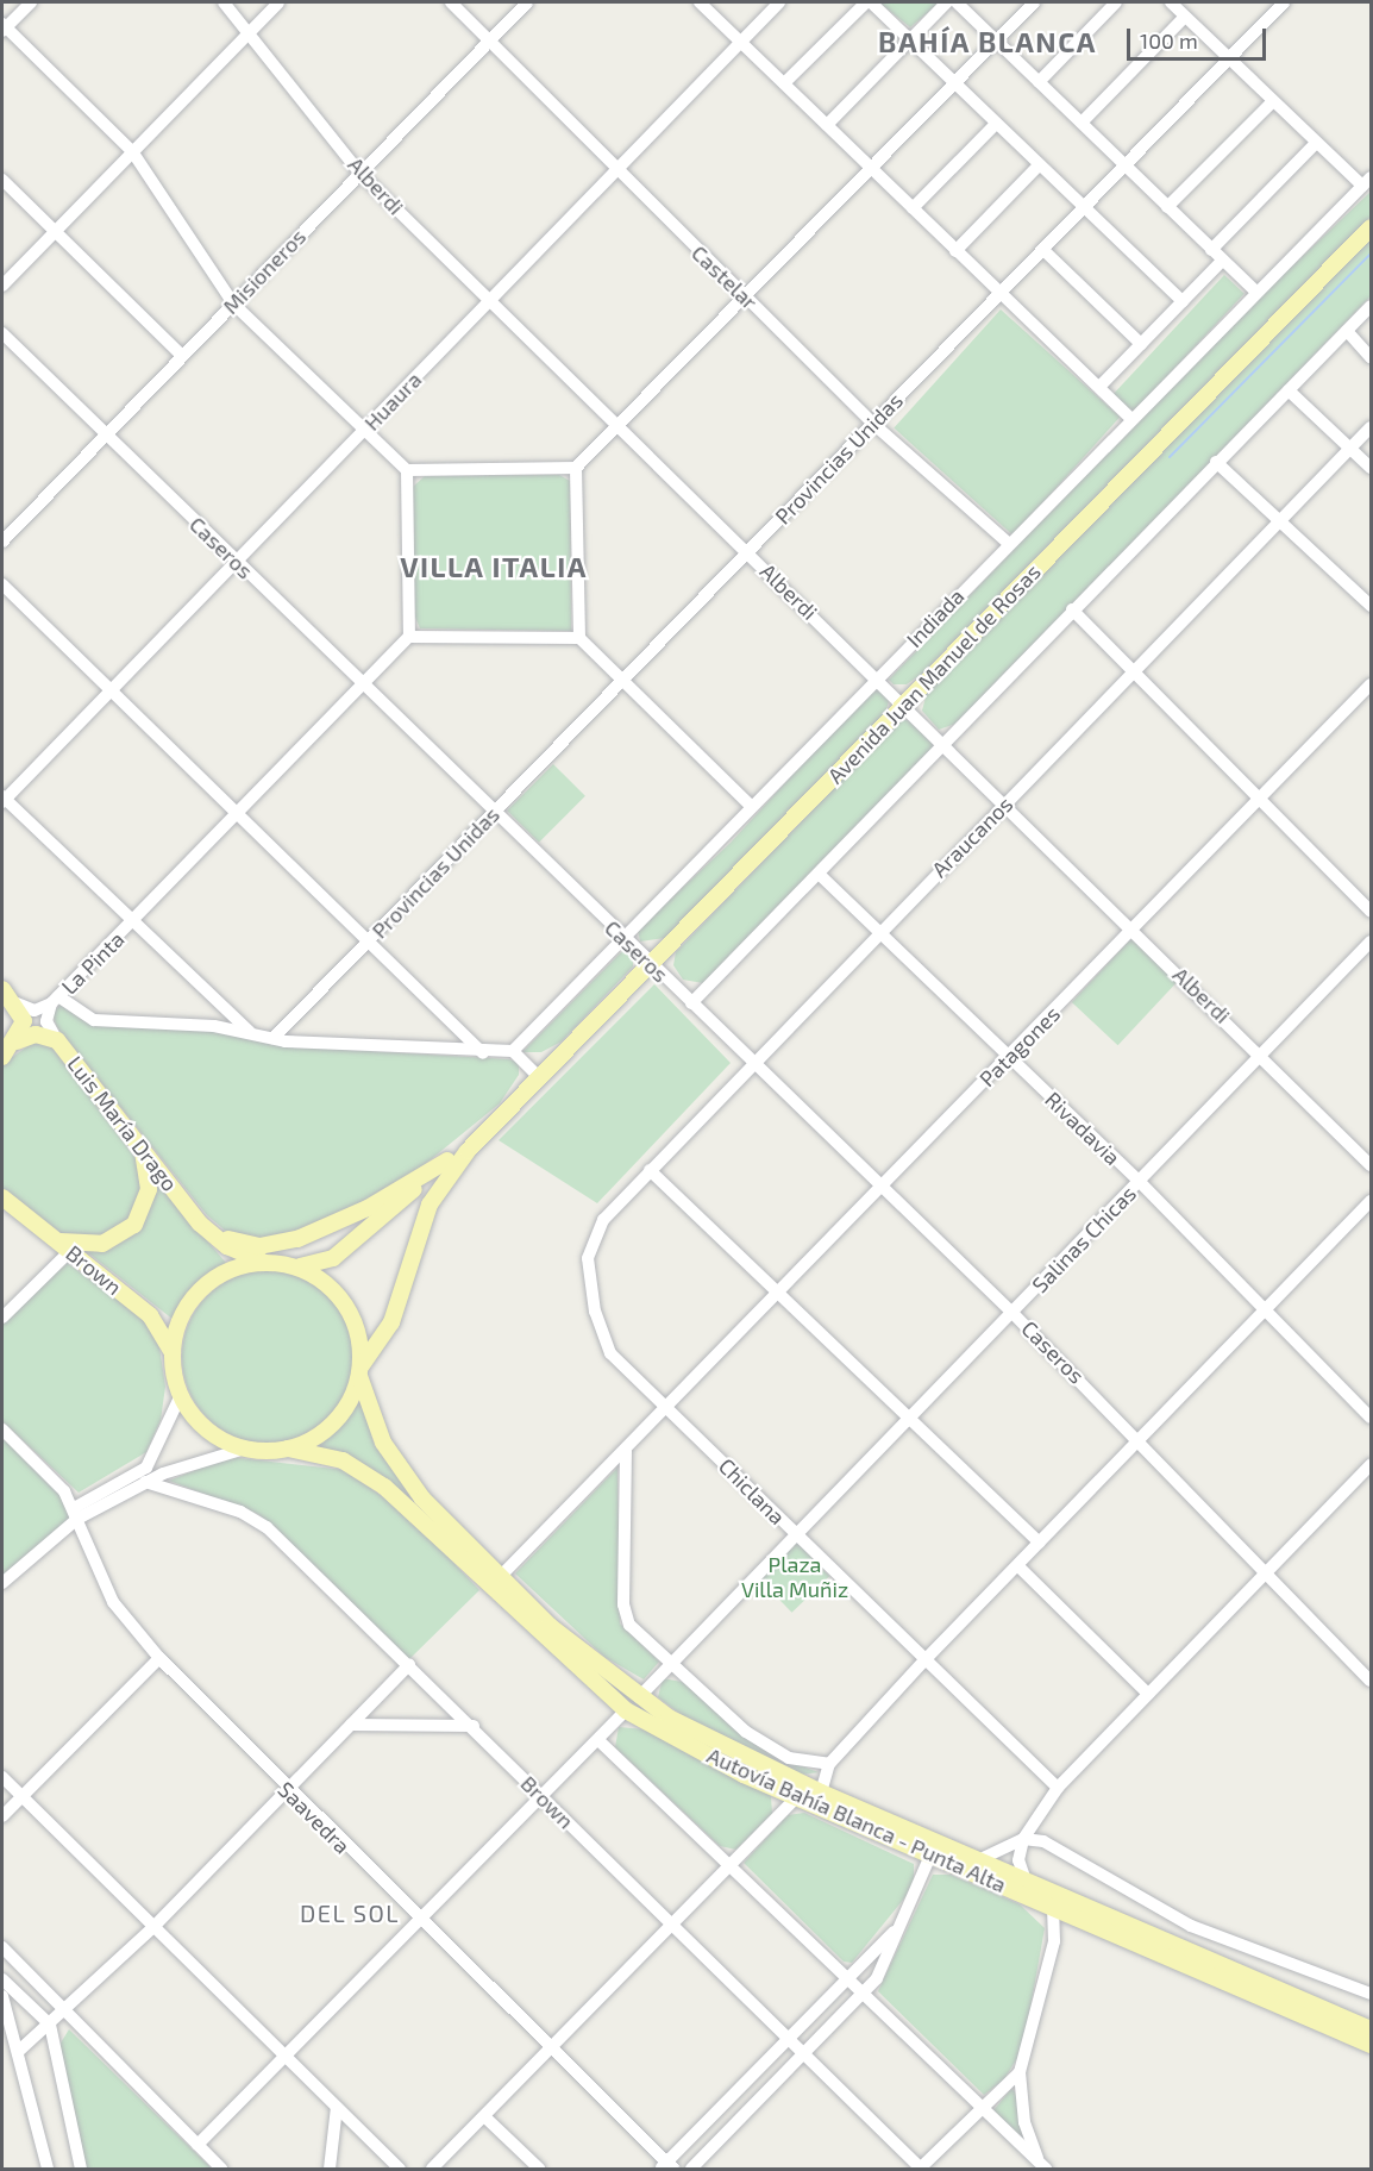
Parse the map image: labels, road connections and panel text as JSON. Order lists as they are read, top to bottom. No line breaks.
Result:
{"streets":{"main road":["Avenida Juan Manuel de Rosas","Luis María Drago","Brown","Autovía Bahía Blanca - Punta Alta"],"street":["Alberdi","Misioneros","Castelar","Huaura","Provincias Unidas","Caseros","Indiada","Araucanos","La Pinta","Patagones","Rivadavia","Salinas Chicas","Chiclana","Saavedra"]},"crossings":[["Alberdi","Misioneros"],["Alberdi","Huaura"],["Alberdi","Provincias Unidas"],["Alberdi","Indiada"],["Alberdi","Avenida Juan Manuel de Rosas"],["Alberdi","Araucanos"],["Alberdi","Patagones"],["Alberdi","Salinas Chicas"],["Misioneros","Castelar"],["Misioneros","Caseros"],["Castelar","Huaura"],["Castelar","Provincias Unidas"],["Castelar","Indiada"],["Huaura","Caseros"],["Provincias Unidas","Caseros"],["Caseros","Indiada"],["Caseros","Avenida Juan Manuel de Rosas"],["Caseros","Araucanos"],["Caseros","La Pinta"],["Caseros","Patagones"],["Caseros","Salinas Chicas"],["Avenida Juan Manuel de Rosas","Luis María Drago"],["Avenida Juan Manuel de Rosas","Brown"],["Avenida Juan Manuel de Rosas","Autovía Bahía Blanca - Punta Alta"],["Araucanos","Rivadavia"],["Araucanos","Chiclana"],["La Pinta","Luis María Drago"],["Patagones","Rivadavia"],["Patagones","Chiclana"],["Patagones","Autovía Bahía Blanca - Punta Alta"],["Luis María Drago","Brown"],["Luis María Drago","Autovía Bahía Blanca - Punta Alta"],["Rivadavia","Salinas Chicas"],["Salinas Chicas","Chiclana"],["Salinas Chicas","Autovía Bahía Blanca - Punta Alta"],["Brown","Autovía Bahía Blanca - Punta Alta"]],"districts":["BAHÍA BLANCA","VILLA ITALIA","DEL SOL"],"parks":["Plaza Villa Muñiz"],"scale_bar":"100 m"}
